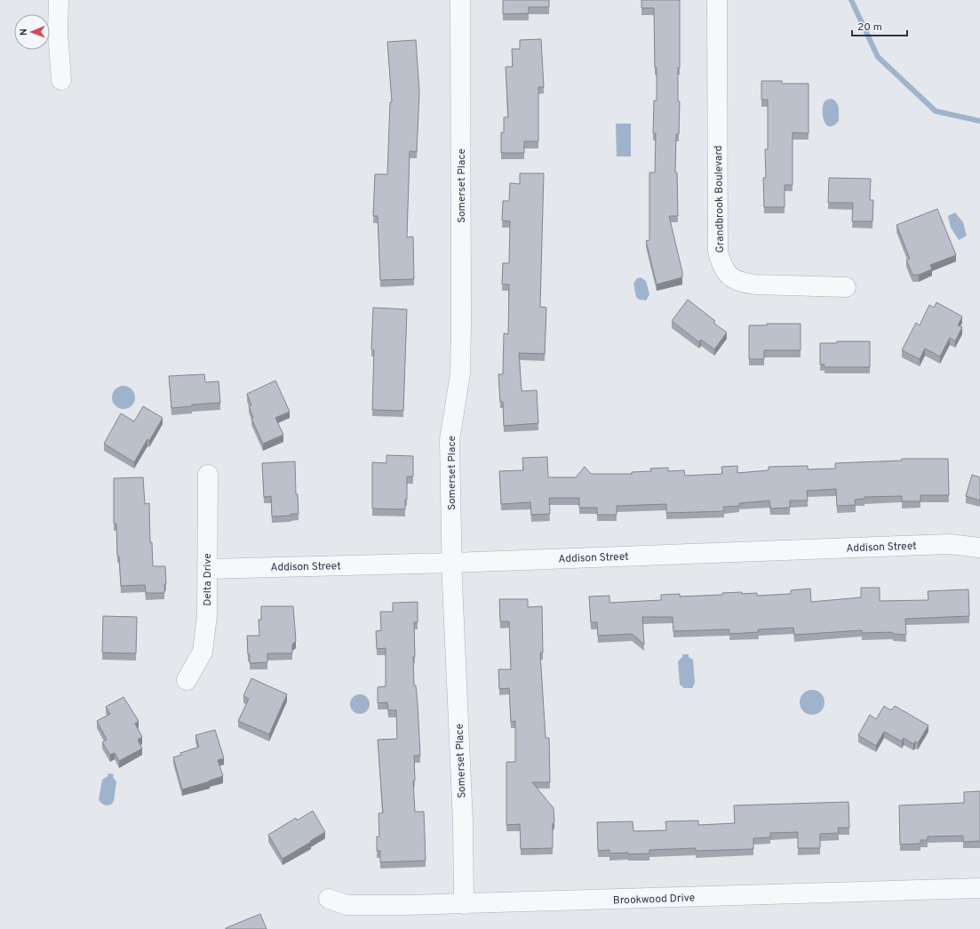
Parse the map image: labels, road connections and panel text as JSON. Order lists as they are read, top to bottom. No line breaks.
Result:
{"streets":{"street":["Somerset Place","Grandbrook Boulevard","Addison Street","Delta Drive","Brookwood Drive"]},"crossings":[["Somerset Place","Addison Street"],["Somerset Place","Brookwood Drive"],["Addison Street","Delta Drive"]],"scale_bar":"20 m","north":"left"}
